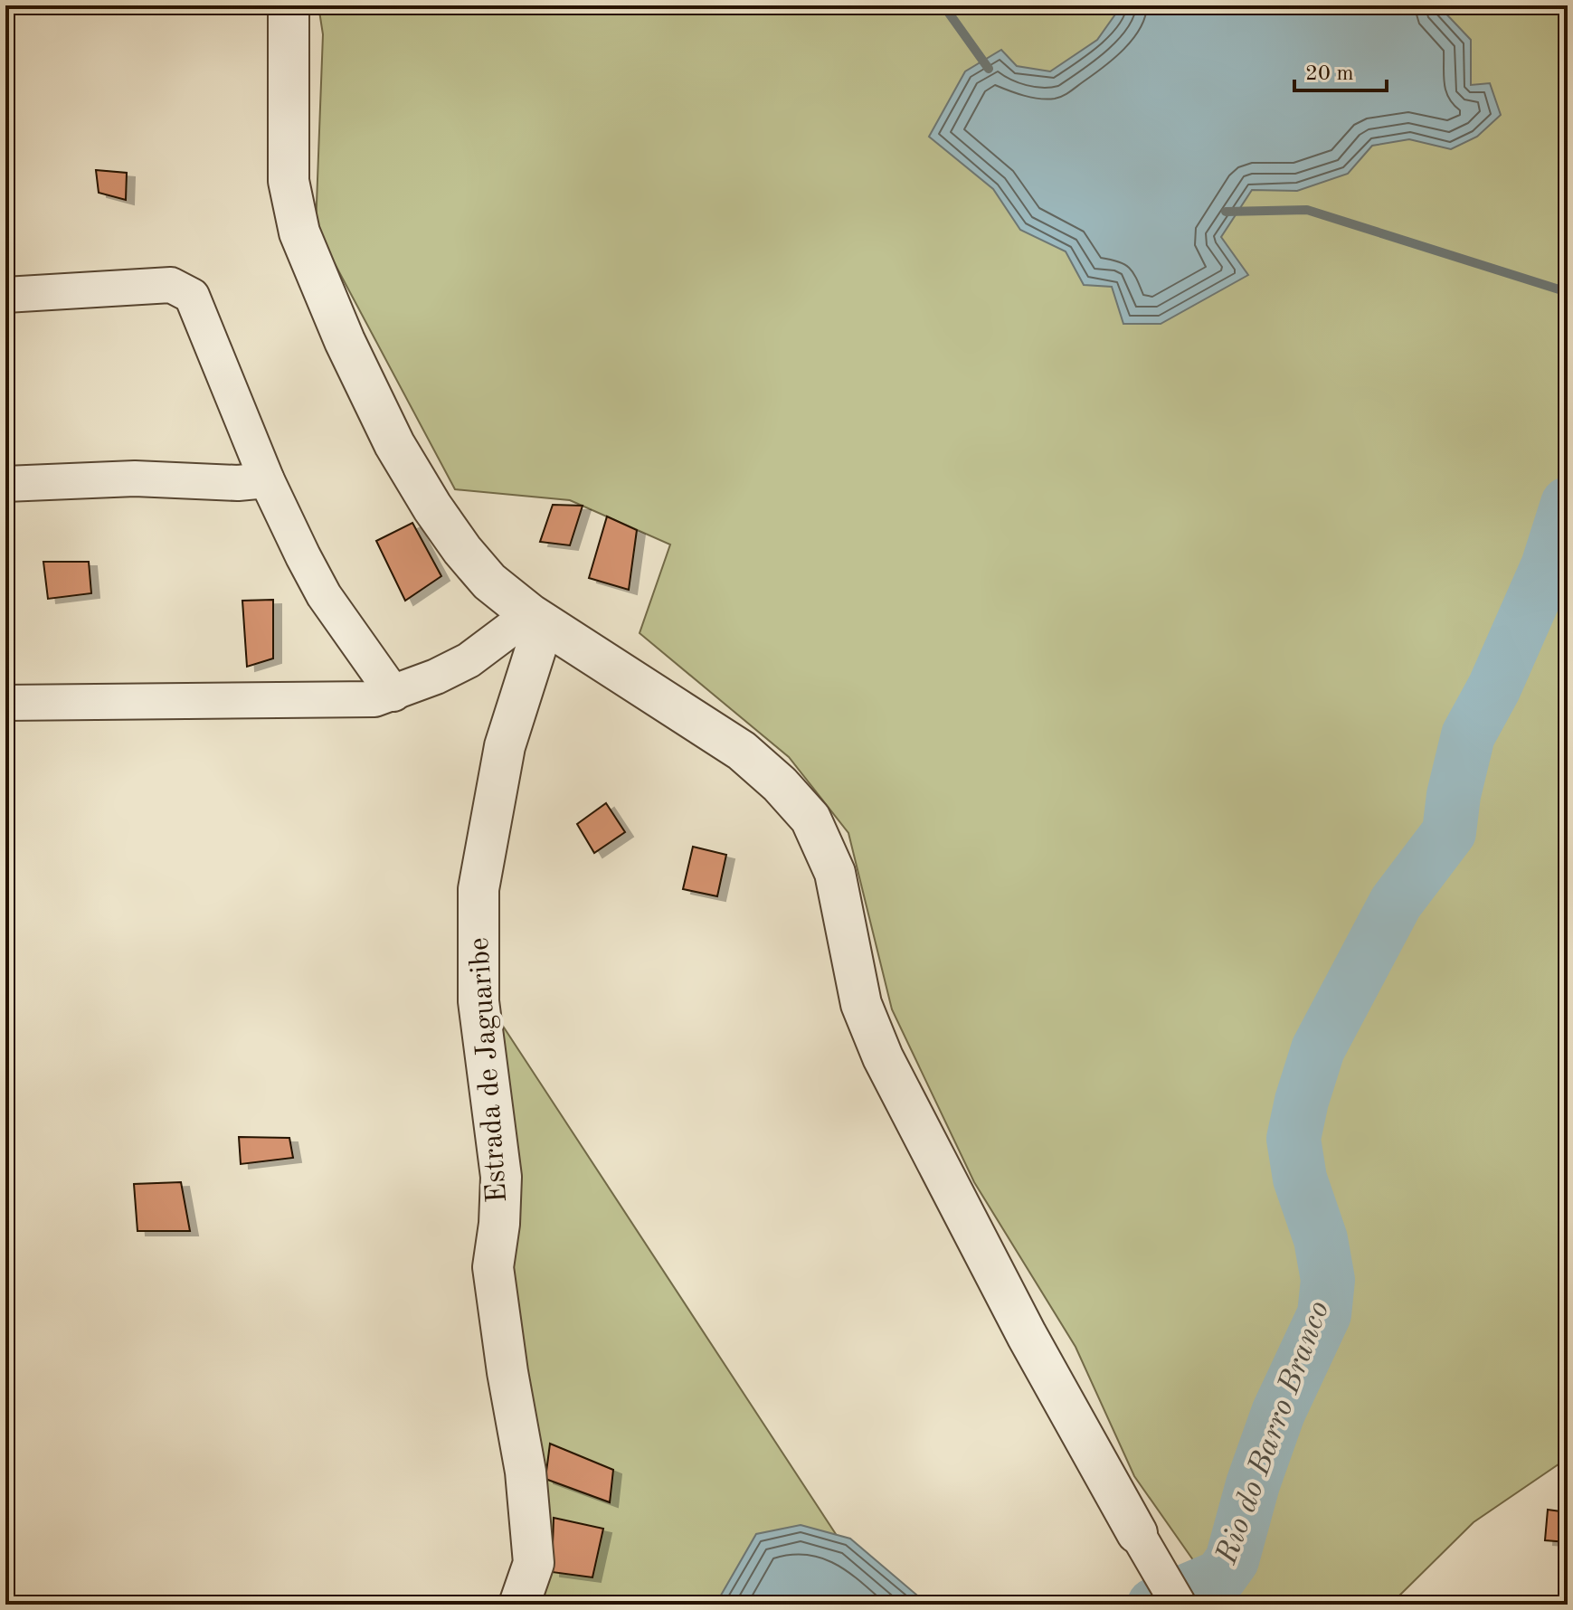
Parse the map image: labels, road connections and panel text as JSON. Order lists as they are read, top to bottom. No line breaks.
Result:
{"streets":{"street":["Estrada de Jaguaribe"]},"water":["Rio do Barro Branco"],"scale_bar":"20 m"}
